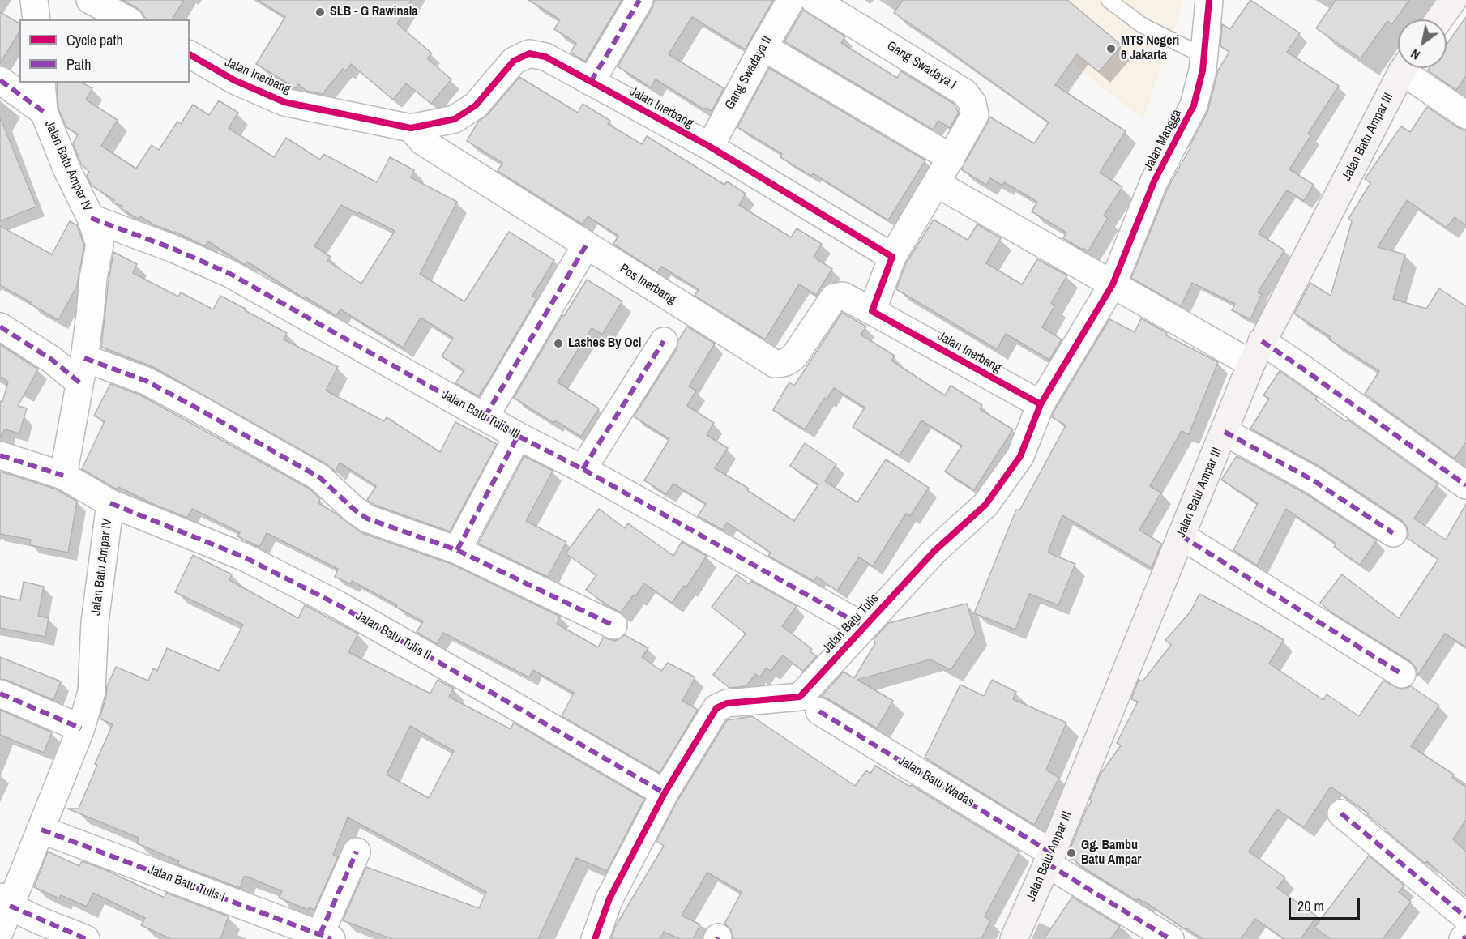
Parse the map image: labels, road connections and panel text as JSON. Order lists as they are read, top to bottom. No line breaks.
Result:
{"streets":{"street":["Gang Swadaya I","Gang Swadaya II","Jalan Inerbang","Jalan Batu Ampar III","Jalan Mangga","Jalan Batu Ampar IV","Pos Inerbang","Jalan Batu Tulis III","Jalan Batu Tulis","Jalan Batu Tulis II","Jalan Batu Wadas","Jalan Batu Tulis I"]},"crossings":[["Gang Swadaya II","Jalan Inerbang"],["Jalan Inerbang","Pos Inerbang"],["Jalan Inerbang","Jalan Batu Tulis"],["Jalan Batu Ampar III","Jalan Batu Wadas"],["Jalan Mangga","Jalan Batu Tulis"],["Jalan Batu Ampar IV","Jalan Batu Tulis III"],["Jalan Batu Ampar IV","Jalan Batu Tulis II"],["Jalan Batu Ampar IV","Jalan Batu Tulis I"],["Jalan Batu Tulis III","Jalan Batu Tulis"],["Jalan Batu Tulis","Jalan Batu Tulis II"]],"places":["SLB - G Rawinala","MTS Negeri 6 Jakarta","Lashes By Oci","Gg. Bambu Batu Ampar"],"legend":["Cycle path","Path"],"scale_bar":"20 m","north":"bottom left"}
